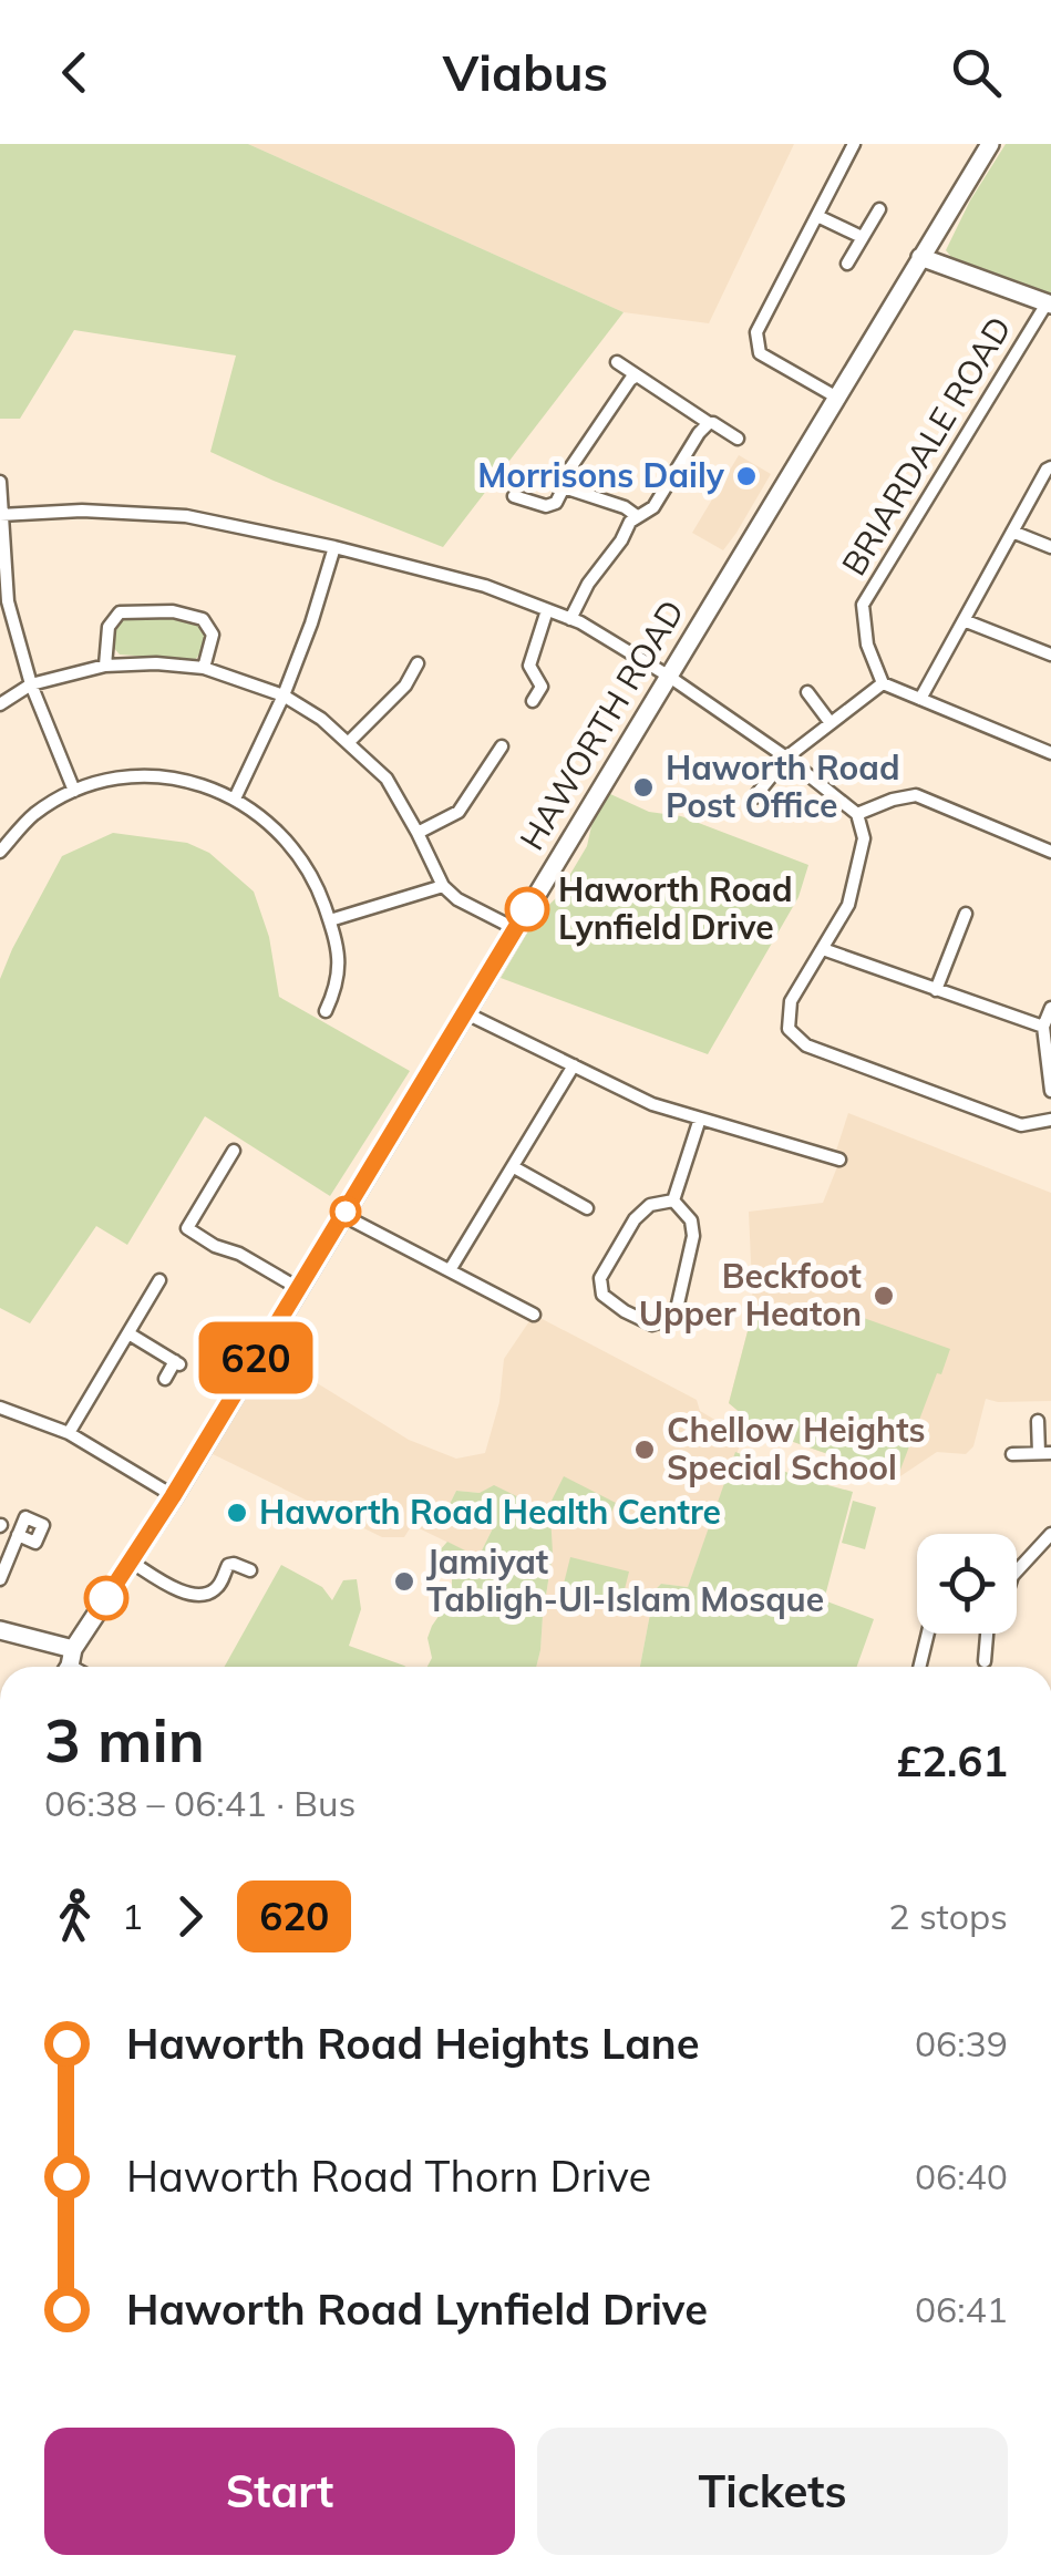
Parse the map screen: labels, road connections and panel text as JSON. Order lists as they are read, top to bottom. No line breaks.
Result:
{"streets":{"main road":["HAWORTH ROAD"],"street":["BRIARDALE ROAD"]},"places":["Morrisons Daily","Haworth Road Post Office","Haworth Road Lynfield Drive","Beckfoot Upper Heaton","Chellow Heights Special School","Haworth Road Health Centre","Jamiyat Tabligh-Ul-Islam Mosque"],"lines":["bus line 620"],"page":{"header":"Viabus","on_map":"620","heading":["3 min","06:38 – 06:41 · Bus","£2.61"],"legs":["1","620","2 stops"],"list":[{"name":"Haworth Road Heights Lane","value":"06:39"},{"name":"Haworth Road Thorn Drive","value":"06:40"},{"name":"Haworth Road Lynfield Drive","value":"06:41"}],"buttons":["Start","Tickets"]}}
